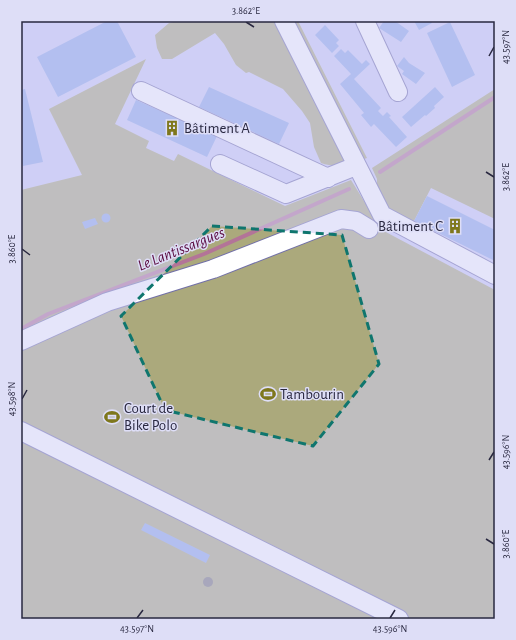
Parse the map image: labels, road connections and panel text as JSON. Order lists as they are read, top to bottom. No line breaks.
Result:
{"water":["Le Lantissargues"],"places":{"building":["Bâtiment A","Bâtiment C"],"sports":["Tambourin","Court de Bike Polo"]},"coordinates":["3.862°E","43.597°N","3.860°E","43.598°N","43.596°N"]}
